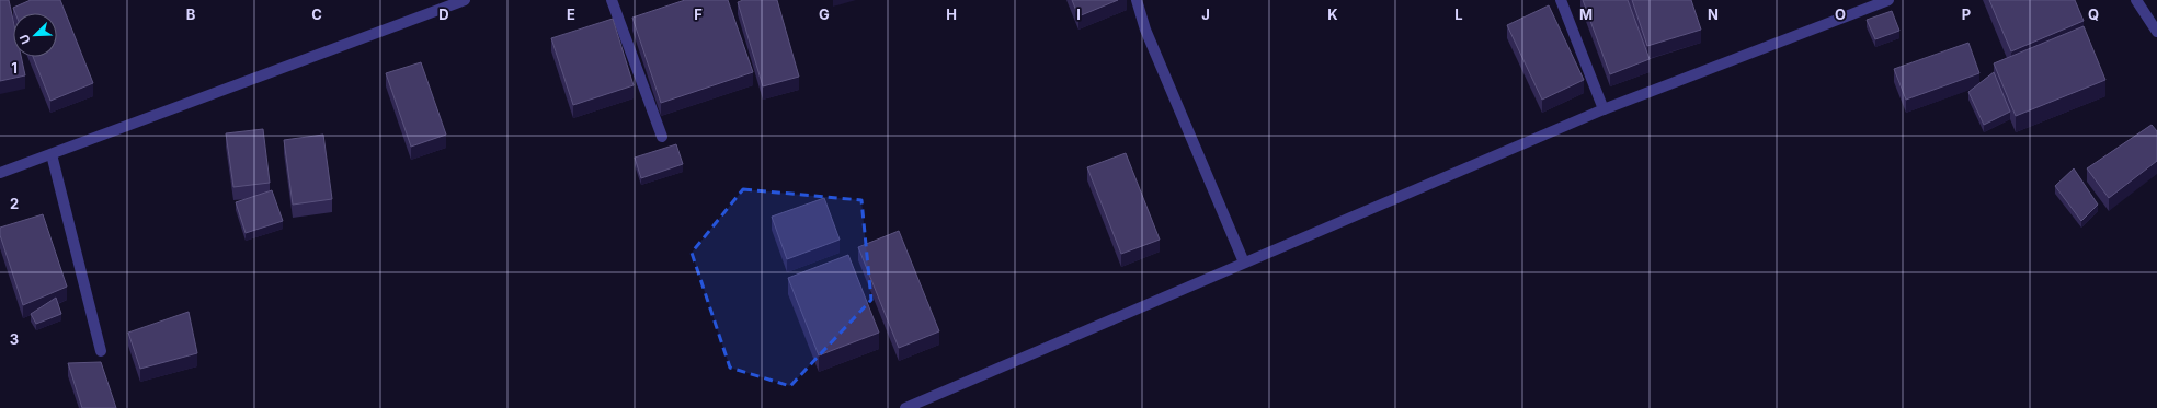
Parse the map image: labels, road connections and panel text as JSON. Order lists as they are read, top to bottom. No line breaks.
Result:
{"north":"bottom left","grid":{"columns":["B","C","D","E","F","G","H","I","J","K","L","M","N","O","P","Q"],"rows":["1","2","3"]}}
